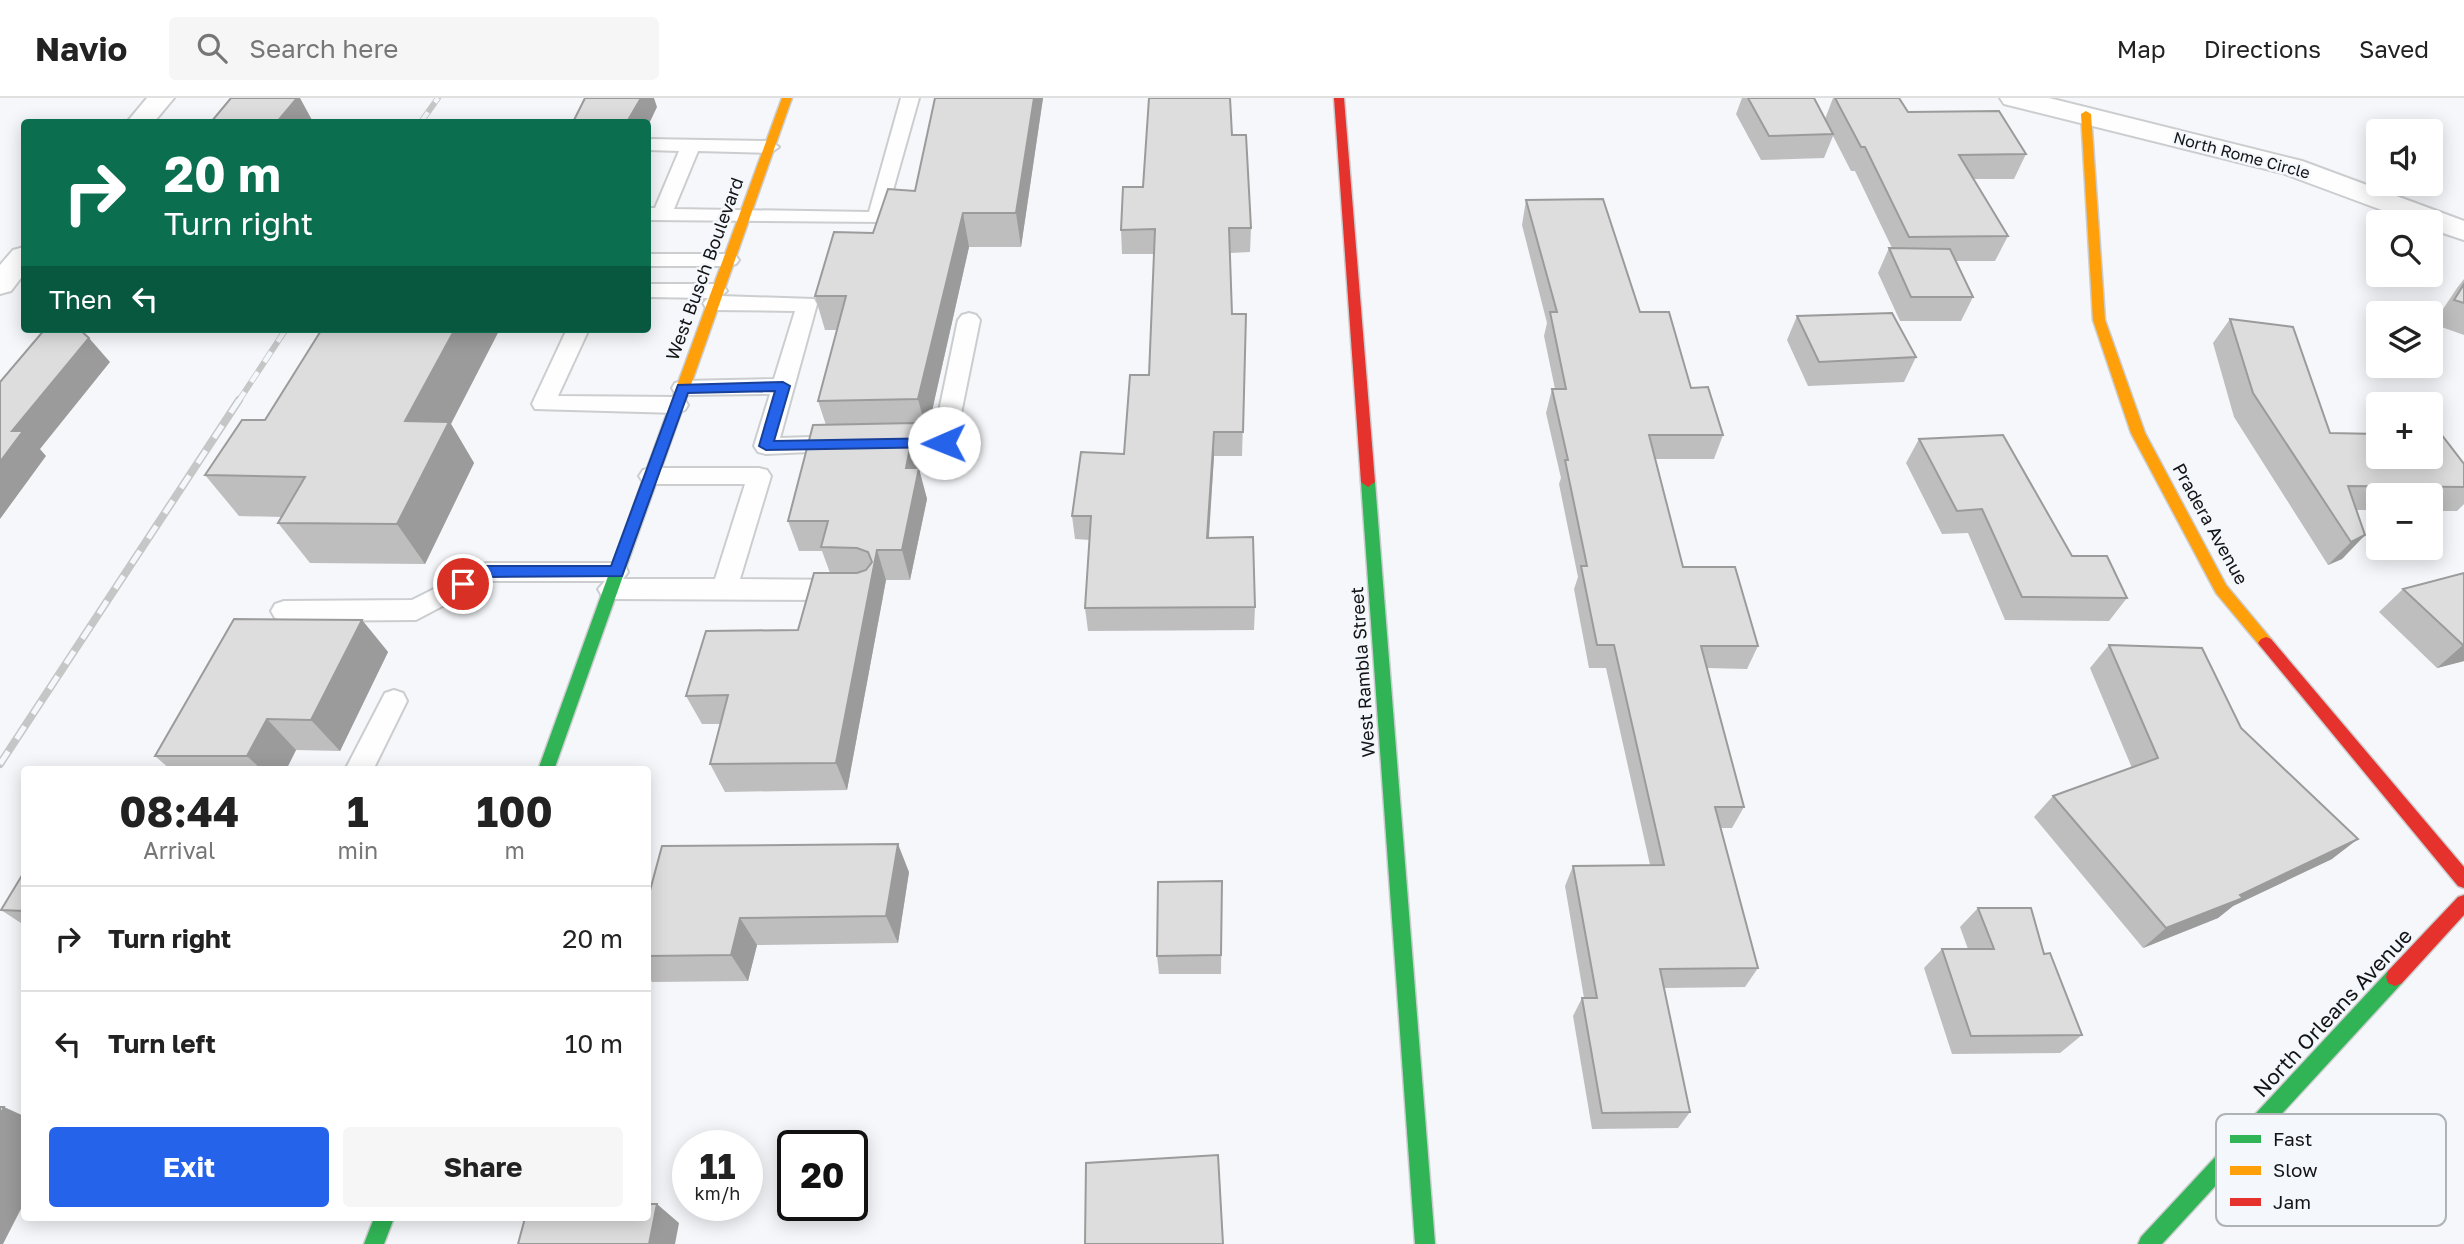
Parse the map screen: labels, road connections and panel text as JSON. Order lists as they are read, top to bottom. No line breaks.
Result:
{"streets":{"street":["North Rome Circle","West Busch Boulevard","Pradera Avenue","West Rambla Street","North Orleans Avenue"]},"crossings":[["North Rome Circle","Pradera Avenue"]],"legend":["Fast","Slow","Jam"],"page":{"header":"Navio","search":"Search here","nav":["Map","Directions","Saved"],"map_buttons":["+","−"],"turn":["20 m","Turn right"],"then":"Then","eta":["08:44","Arrival","1","min","100","m"],"list":[{"name":"Turn right","value":"20 m"},{"name":"Turn left","value":"10 m"}],"buttons":["Exit","Share"],"speed":"11 km/h","limit":"20"}}
